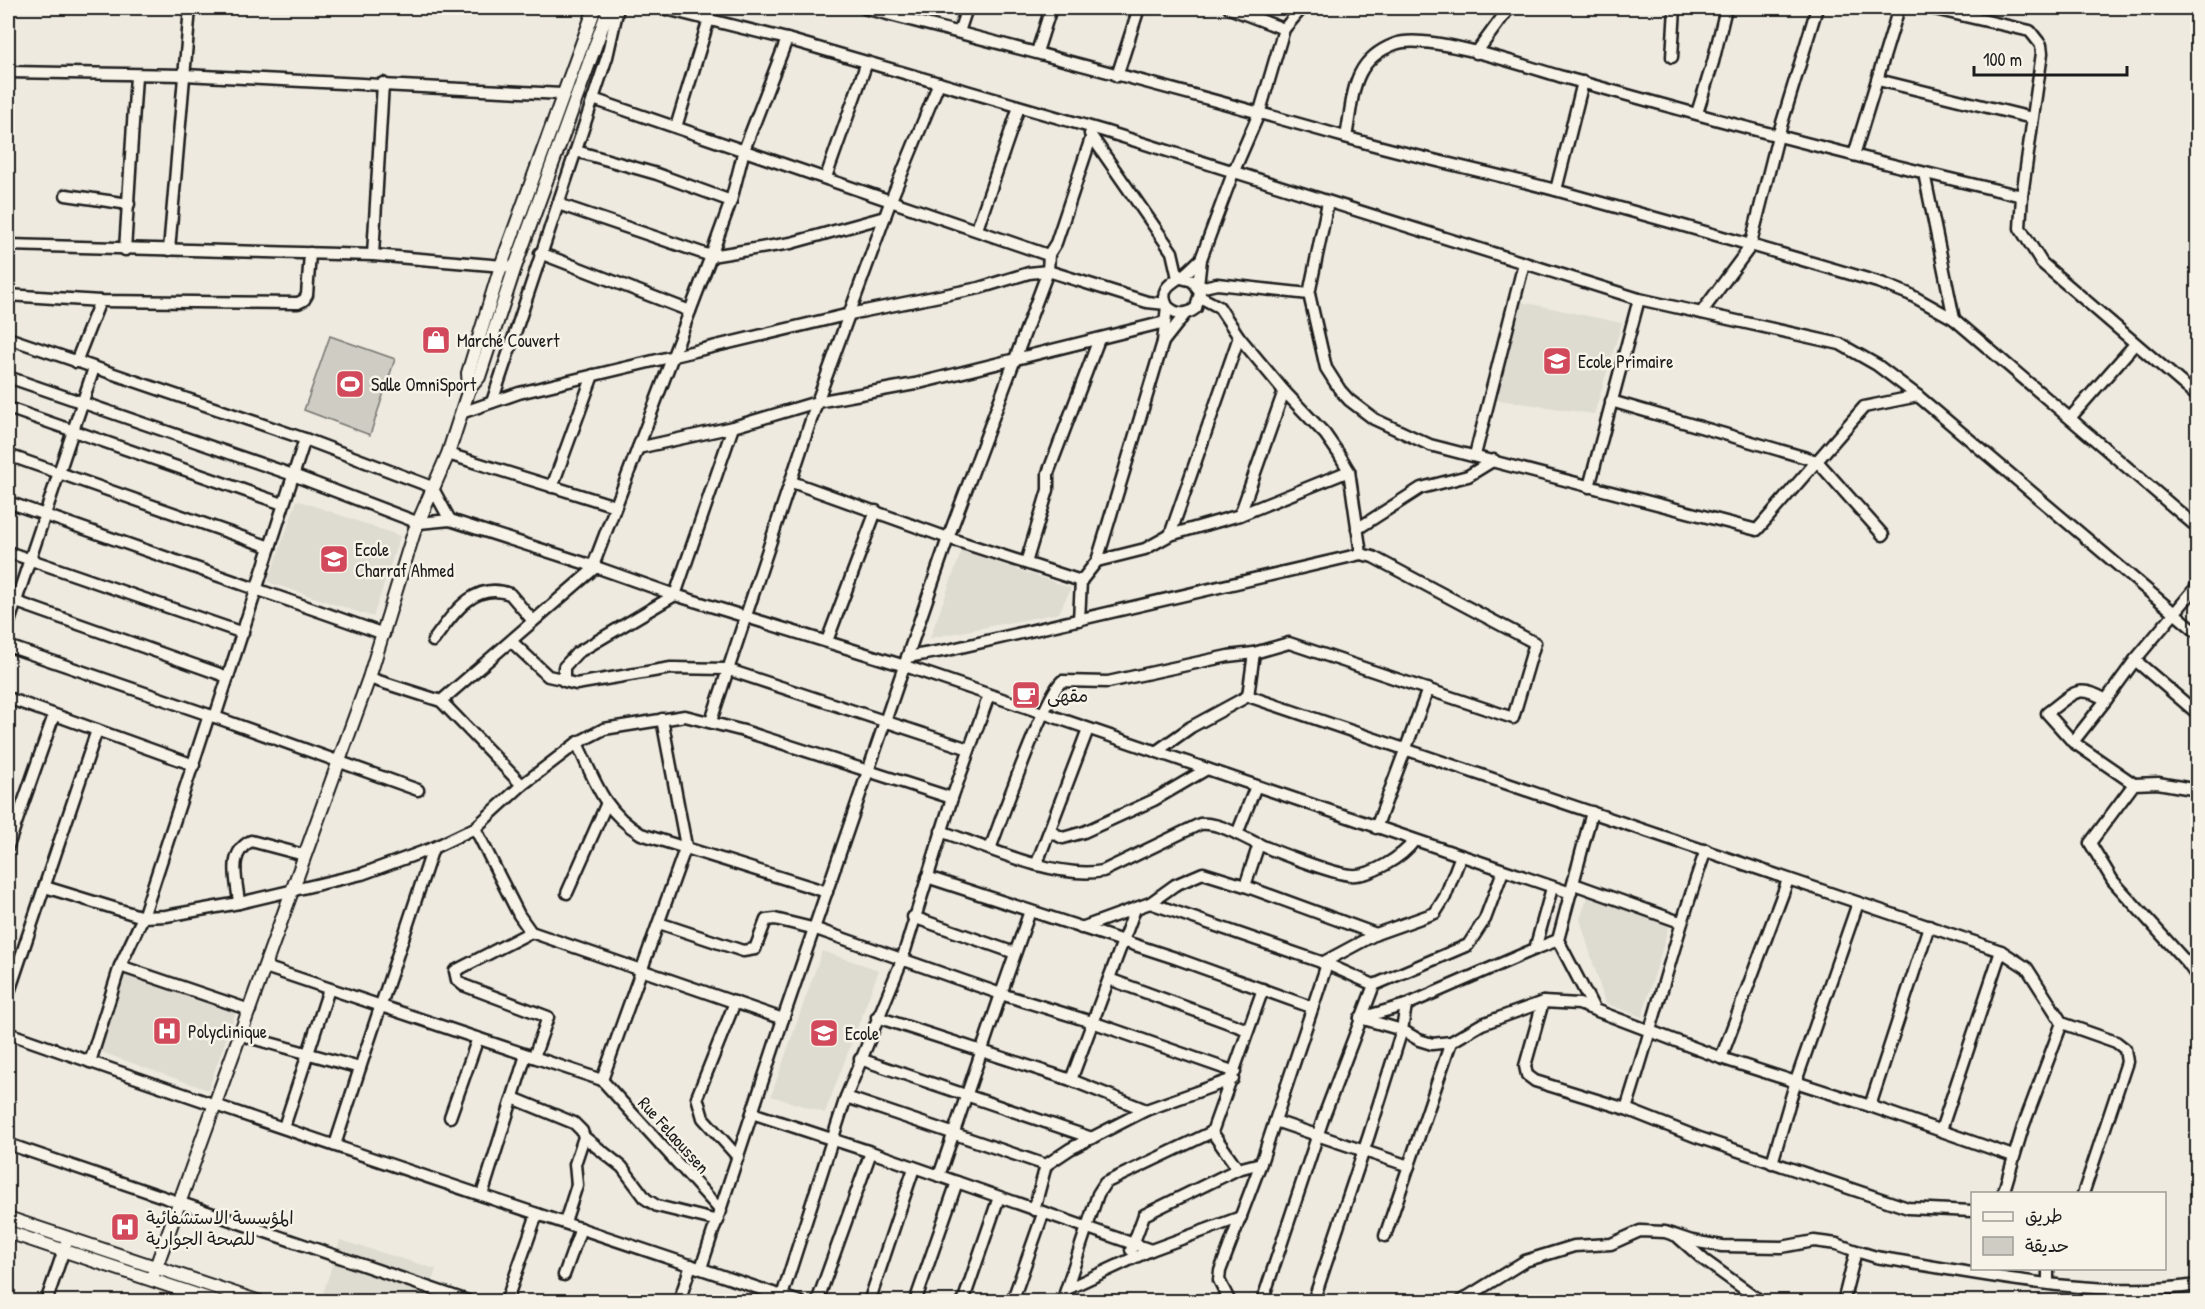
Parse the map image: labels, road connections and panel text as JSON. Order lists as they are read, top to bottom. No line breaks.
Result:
{"streets":{"street":["Rue Felaoussen"]},"places":{"shop":["Marché Couvert"],"school or university":["Ecole Primaire","Ecole Charraf Ahmed","Ecole"],"sports":["Salle OmniSport"],"cafe":["مقهى"],"hospital":["Polyclinique","المؤسسة الاستشفائية للصحة الجوارية"]},"legend":["طريق","حديقة"],"scale_bar":"100 m"}
